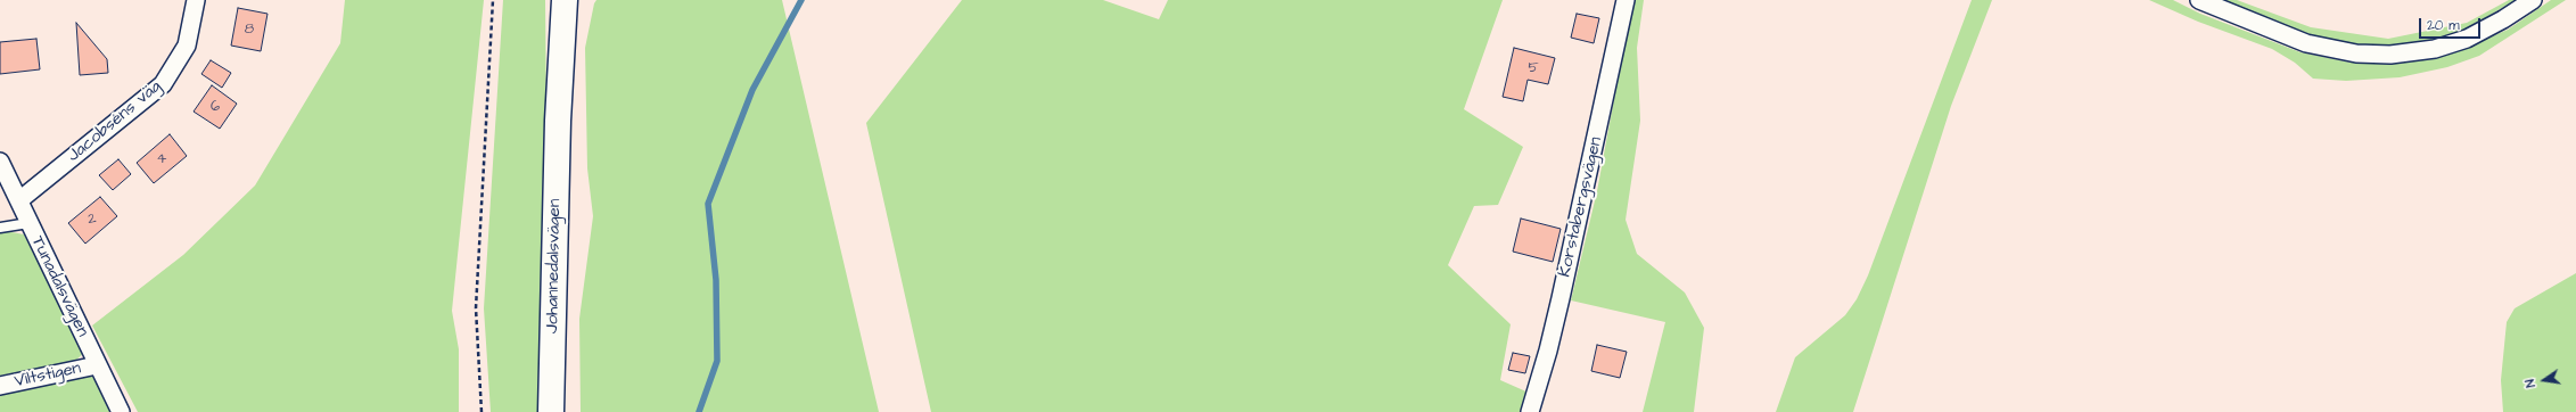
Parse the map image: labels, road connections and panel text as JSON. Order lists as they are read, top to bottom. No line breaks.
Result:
{"streets":{"main road":["Johannedalsvägen"],"street":["Jacobséns väg","Korstabergsvägen","Tunadalsvägen","Viltstigen"]},"crossings":[["Jacobséns väg","Tunadalsvägen"],["Tunadalsvägen","Viltstigen"]],"house_numbers":["8","5","6","4","2"],"scale_bar":"20 m","north":"left"}
